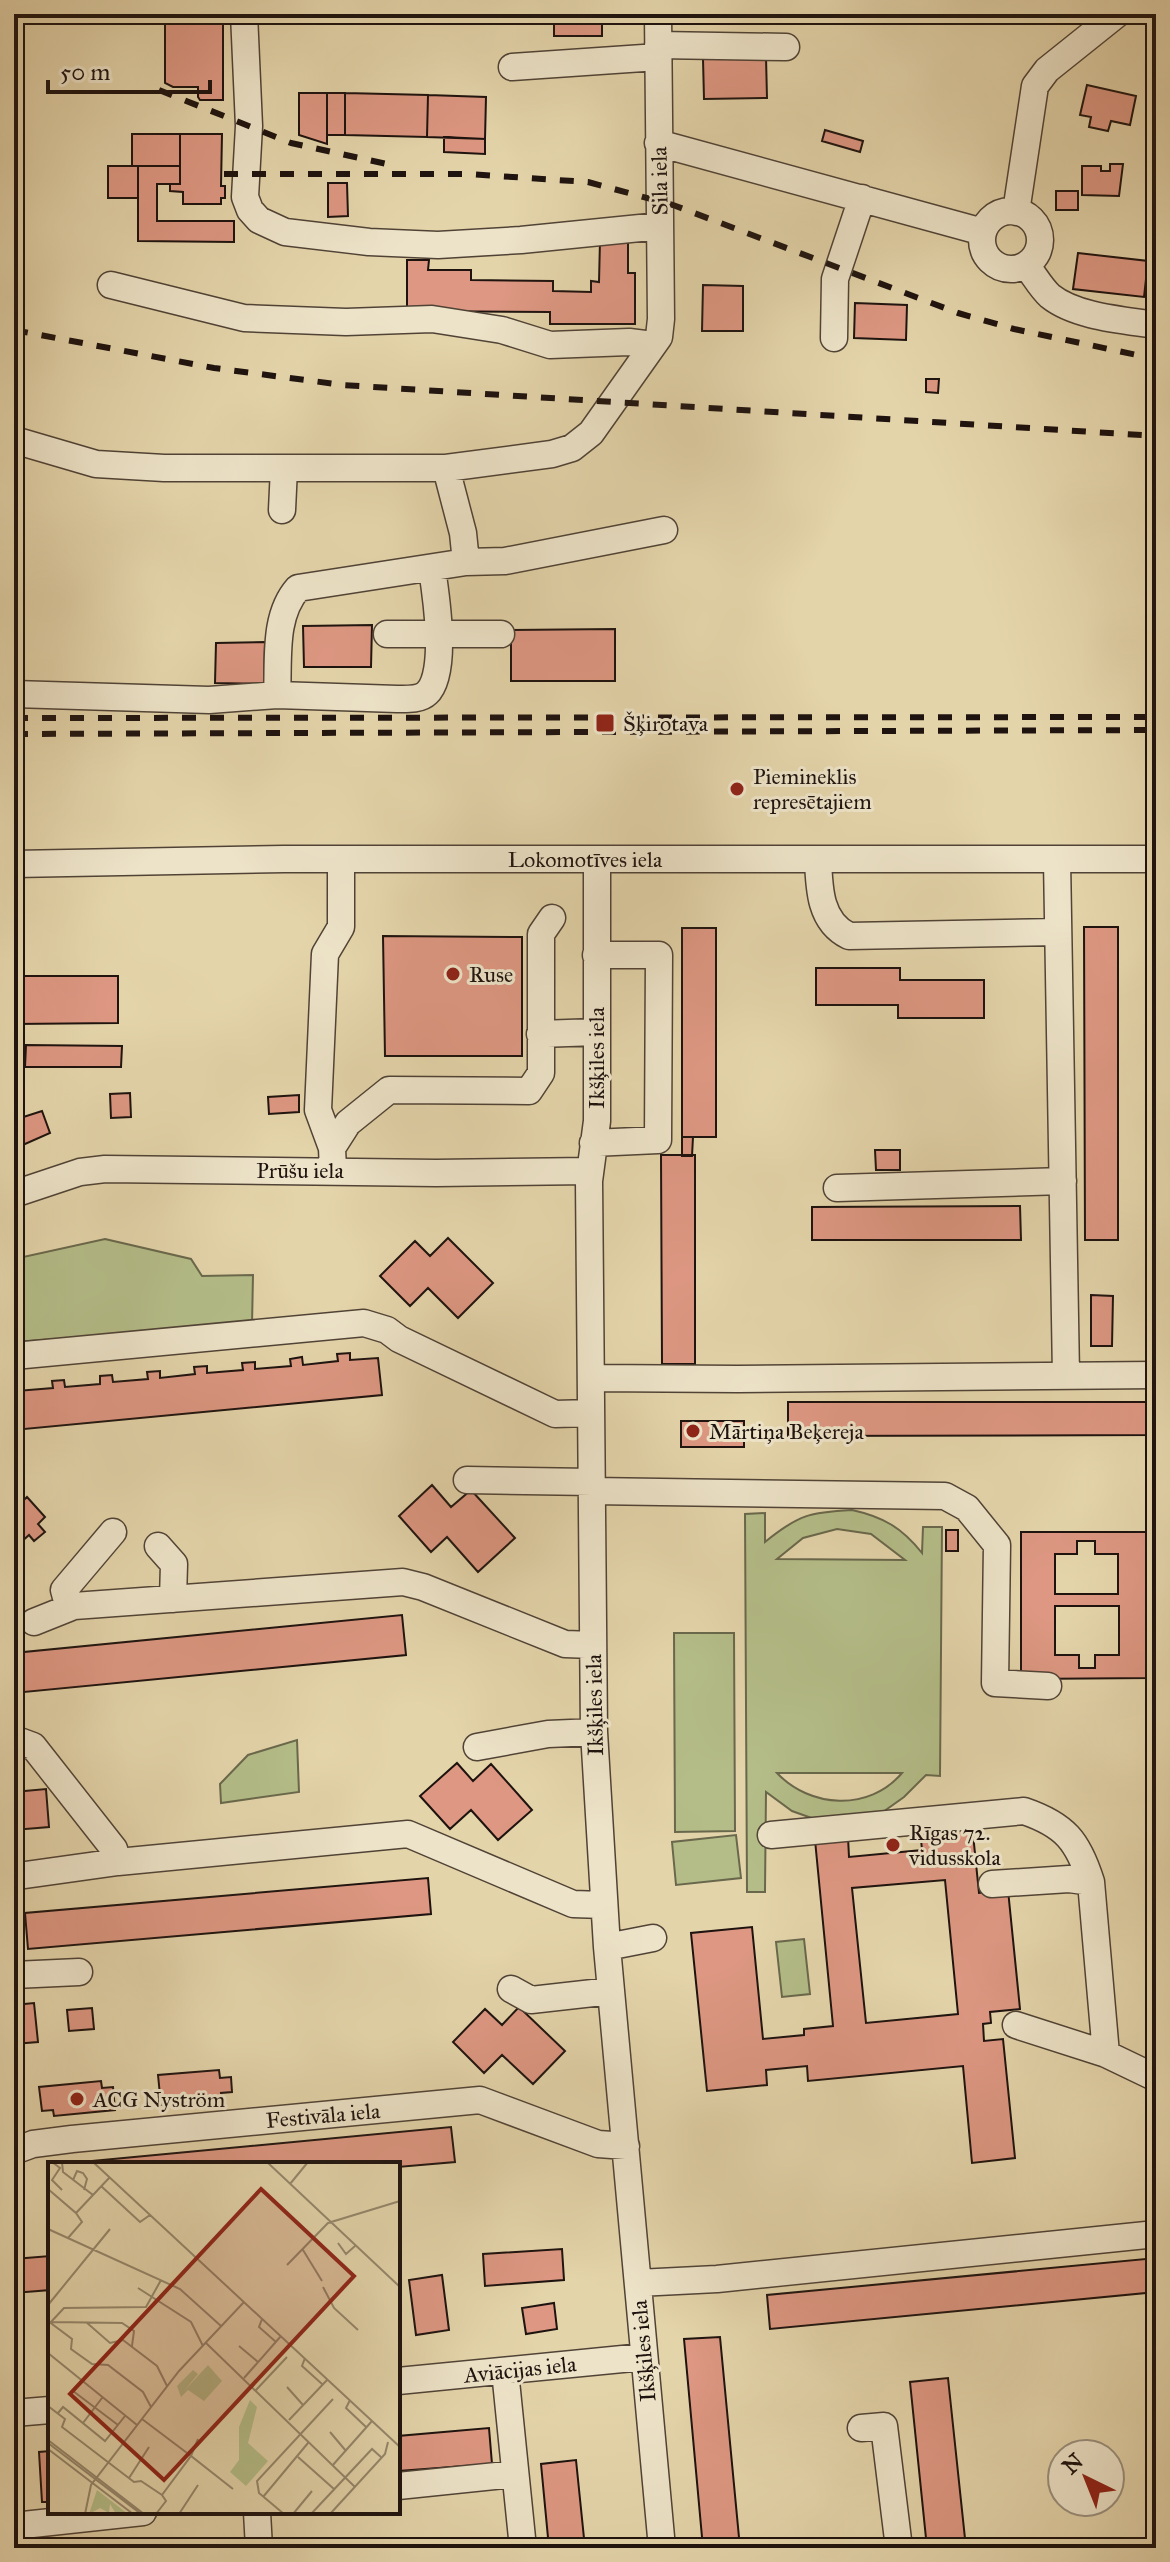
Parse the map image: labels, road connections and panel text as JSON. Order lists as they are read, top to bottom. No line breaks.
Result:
{"streets":{"street":["Sila iela","Lokomotīves iela","Ikšķiles iela","Prūšu iela","Festivāla iela","Aviācijas iela"]},"crossings":[["Lokomotīves iela","Ikšķiles iela"],["Ikšķiles iela","Prūšu iela"],["Ikšķiles iela","Festivāla iela"],["Ikšķiles iela","Aviācijas iela"]],"places":{"transit":["Šķirotava"],"other":["Piemineklis represētajiem","Ruse","Mārtiņa Beķereja","Rīgas 72. vidusskola","ACG Nyström"]},"scale_bar":"50 m","north":"top left"}
